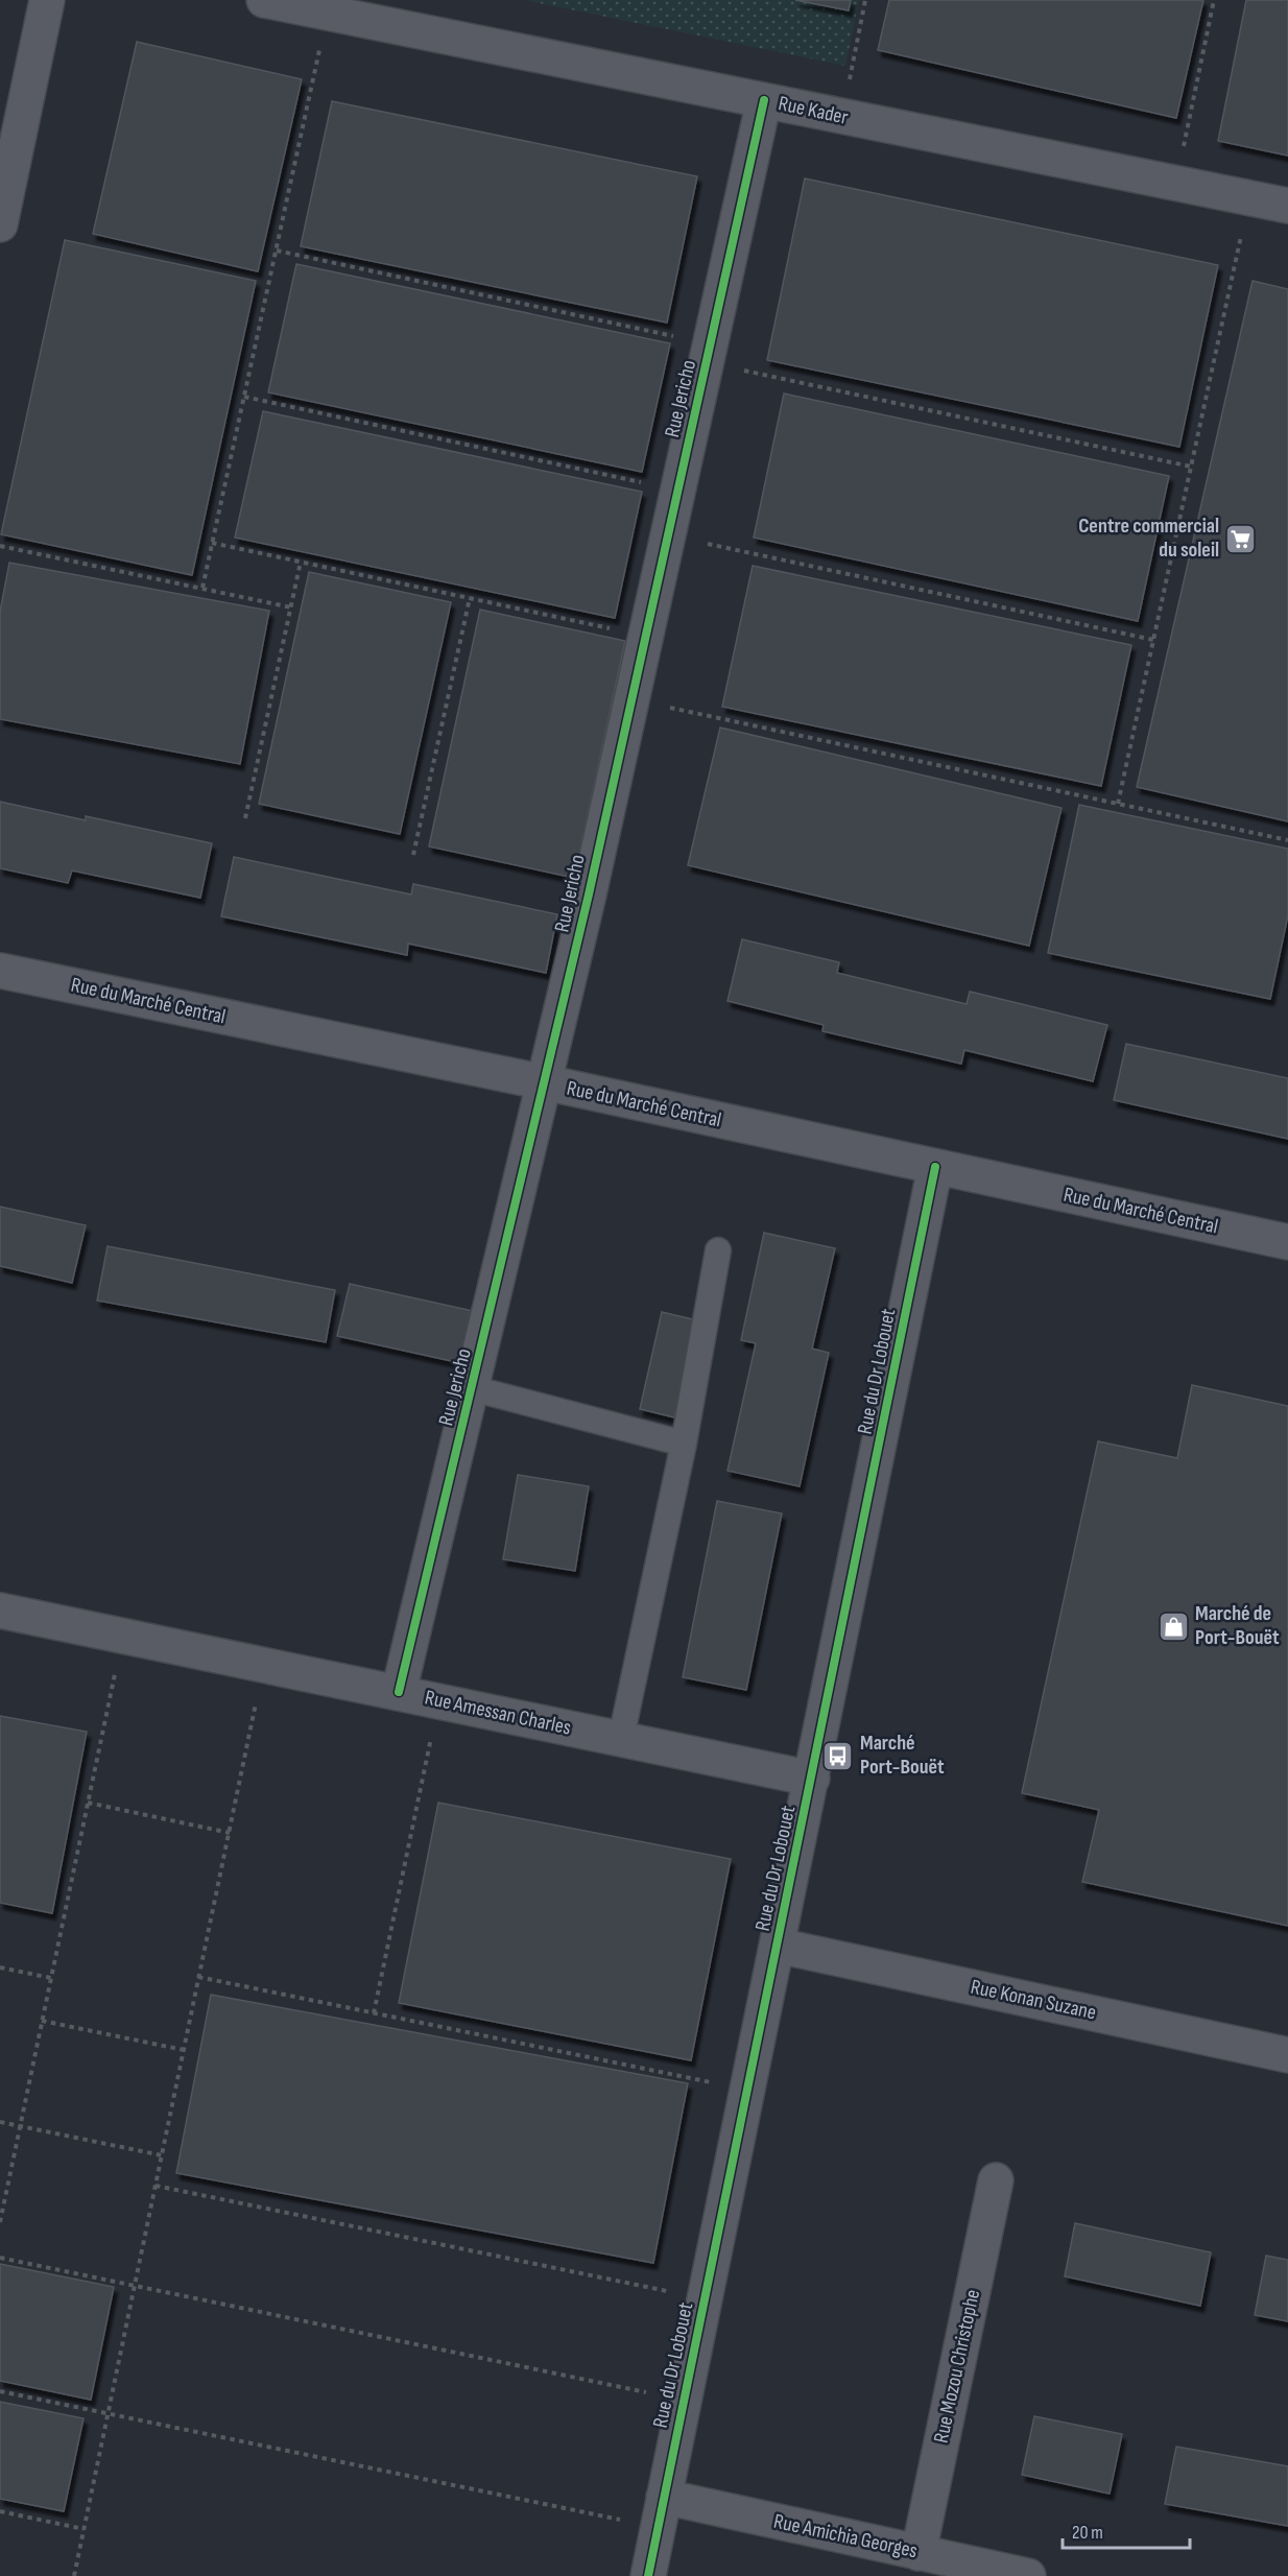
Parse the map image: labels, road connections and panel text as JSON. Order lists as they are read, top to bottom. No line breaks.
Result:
{"streets":{"street":["Rue Kader","Rue Jericho","Rue du Marché Central","Rue du Dr Lobouet","Rue Amessan Charles","Rue Konan Suzane","Rue Mozou Christophe","Rue Amichia Georges"]},"crossings":[["Rue Kader","Rue Jericho"],["Rue Jericho","Rue du Marché Central"],["Rue Jericho","Rue Amessan Charles"],["Rue du Marché Central","Rue du Dr Lobouet"],["Rue du Dr Lobouet","Rue Amessan Charles"],["Rue du Dr Lobouet","Rue Konan Suzane"],["Rue du Dr Lobouet","Rue Amichia Georges"],["Rue Mozou Christophe","Rue Amichia Georges"]],"places":{"supermarket":["Centre commercial du soleil"],"shop":["Marché de Port-Bouët"],"bus stop":["Marché Port-Bouët"]},"scale_bar":"20 m"}
